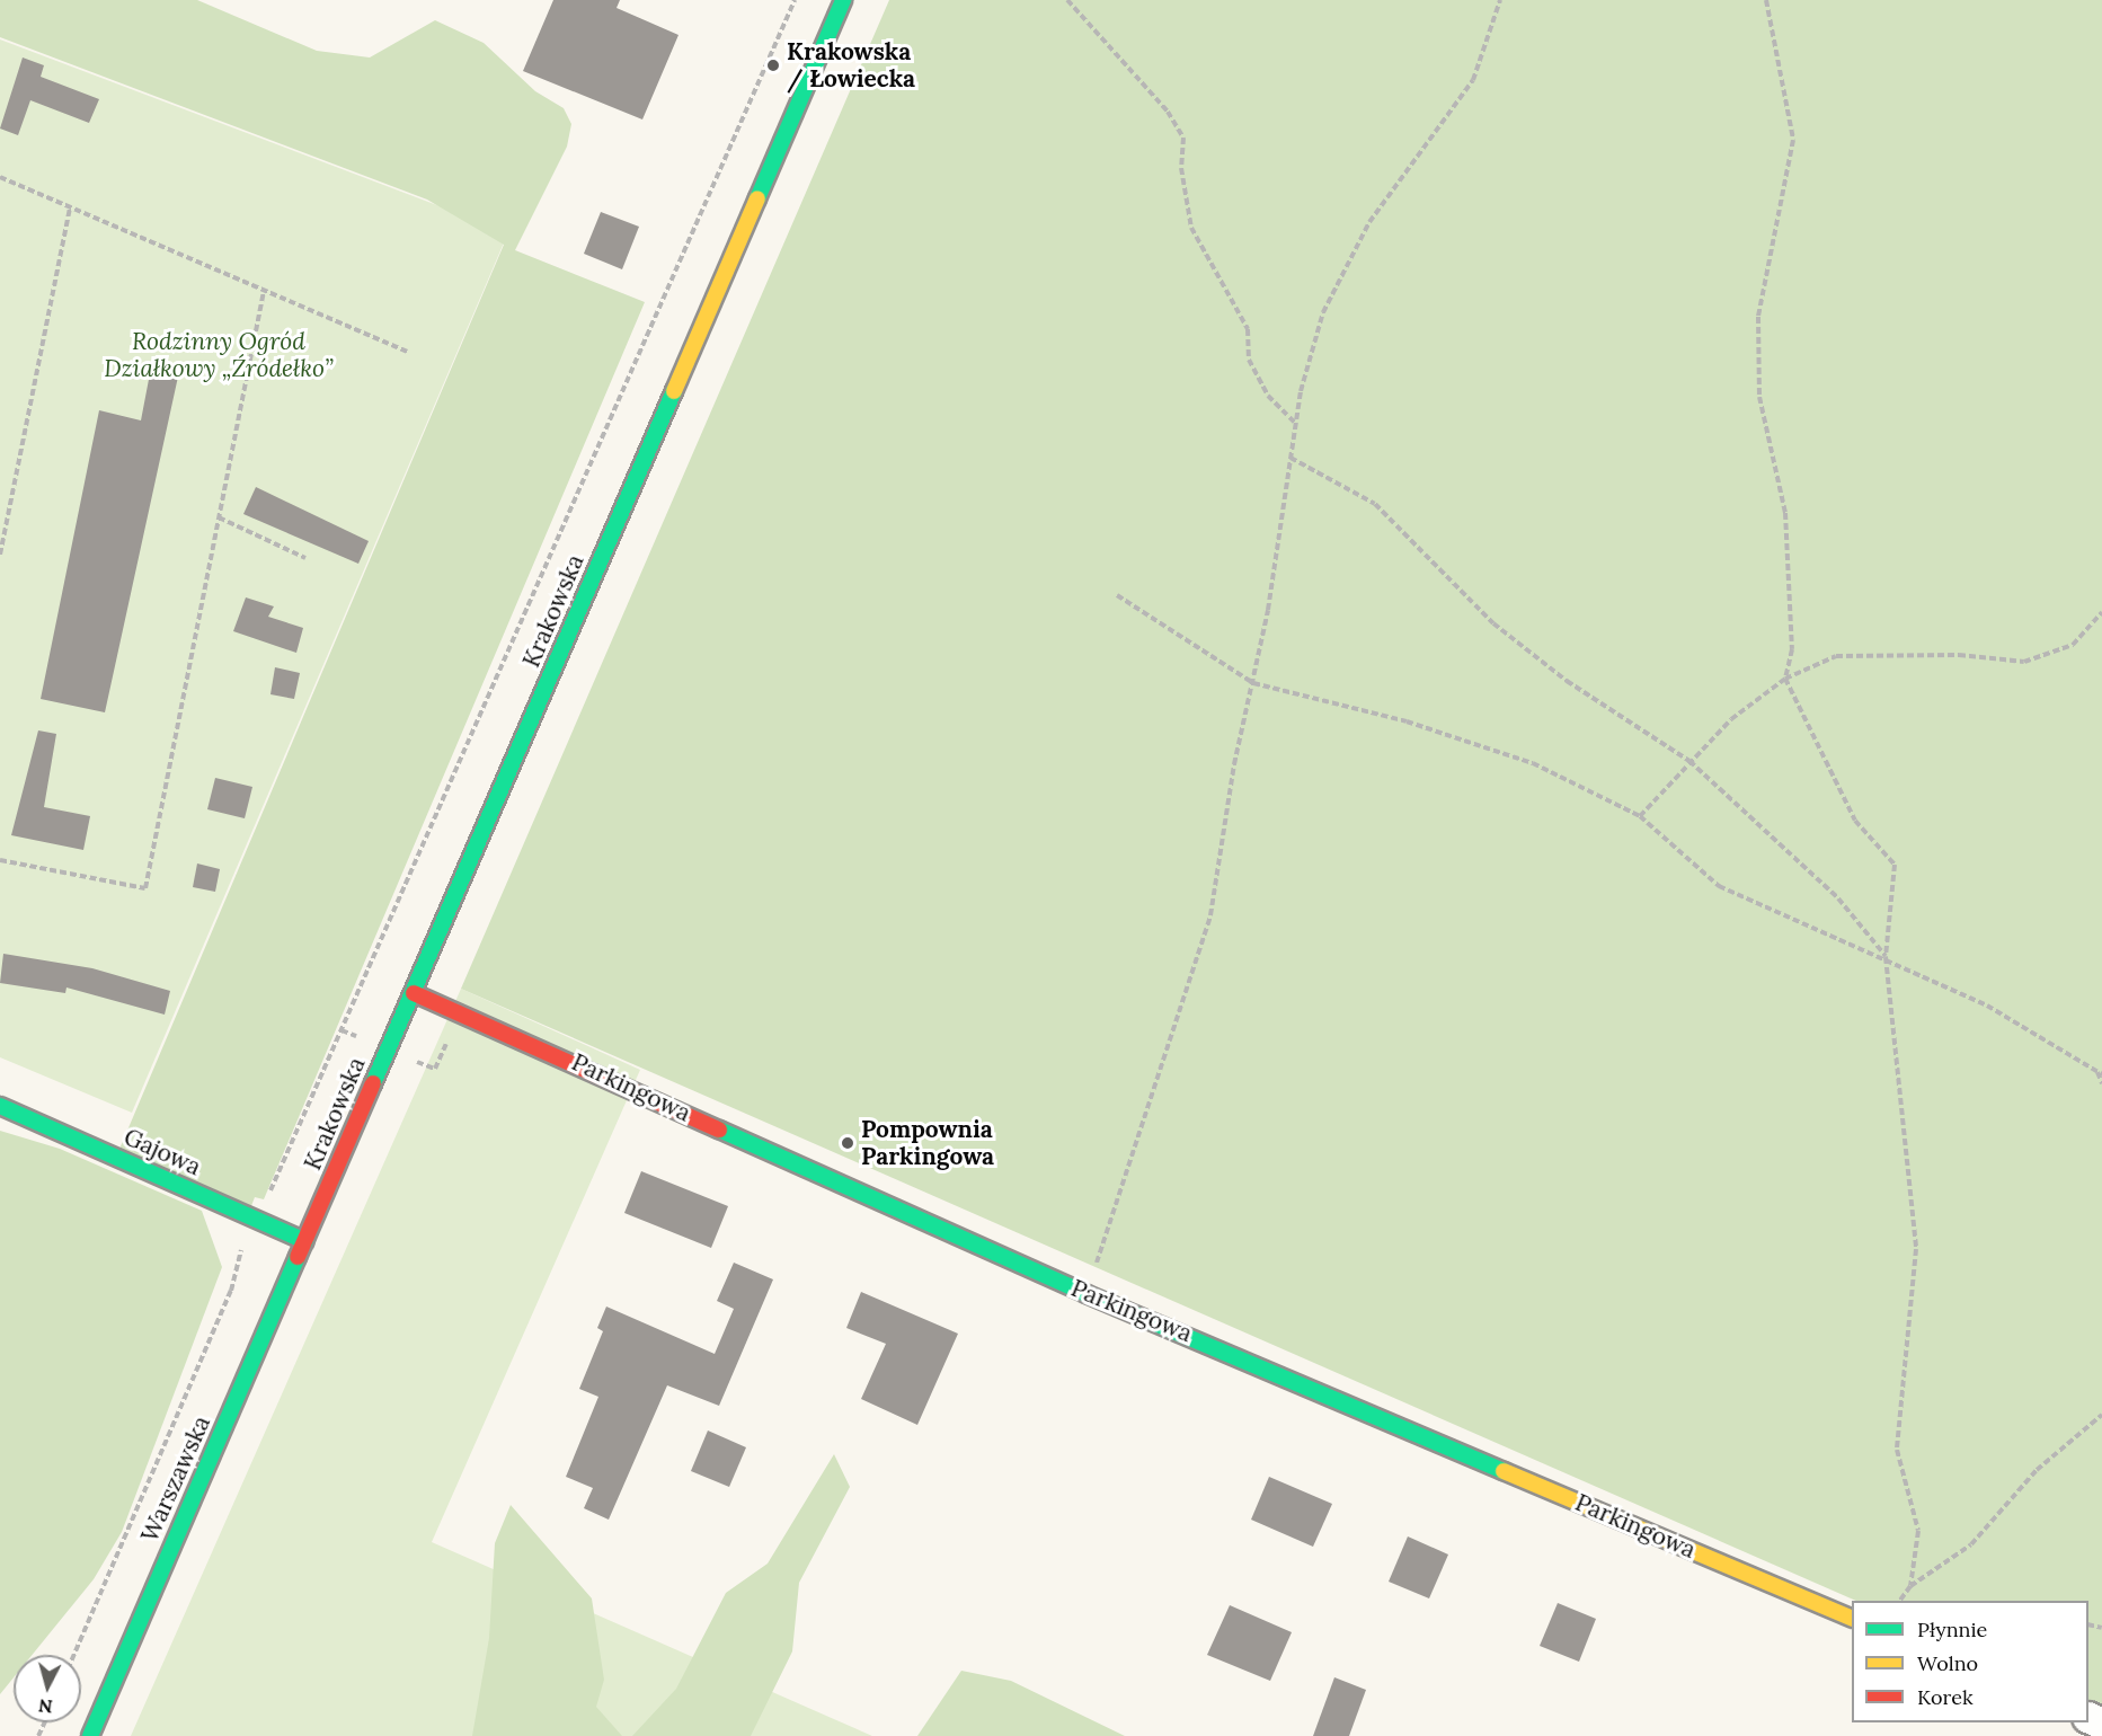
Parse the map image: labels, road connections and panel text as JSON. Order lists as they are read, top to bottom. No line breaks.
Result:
{"streets":{"street":["Krakowska","Parkingowa","Gajowa","Warszawska"]},"crossings":[["Krakowska","Parkingowa"],["Krakowska","Gajowa"],["Krakowska","Warszawska"],["Gajowa","Warszawska"]],"parks":["Rodzinny Ogród Działkowy „Źródełko”"],"places":["Krakowska / Łowiecka","Pompownia Parkingowa"],"legend":["Płynnie","Wolno","Korek"],"north":"bottom"}
